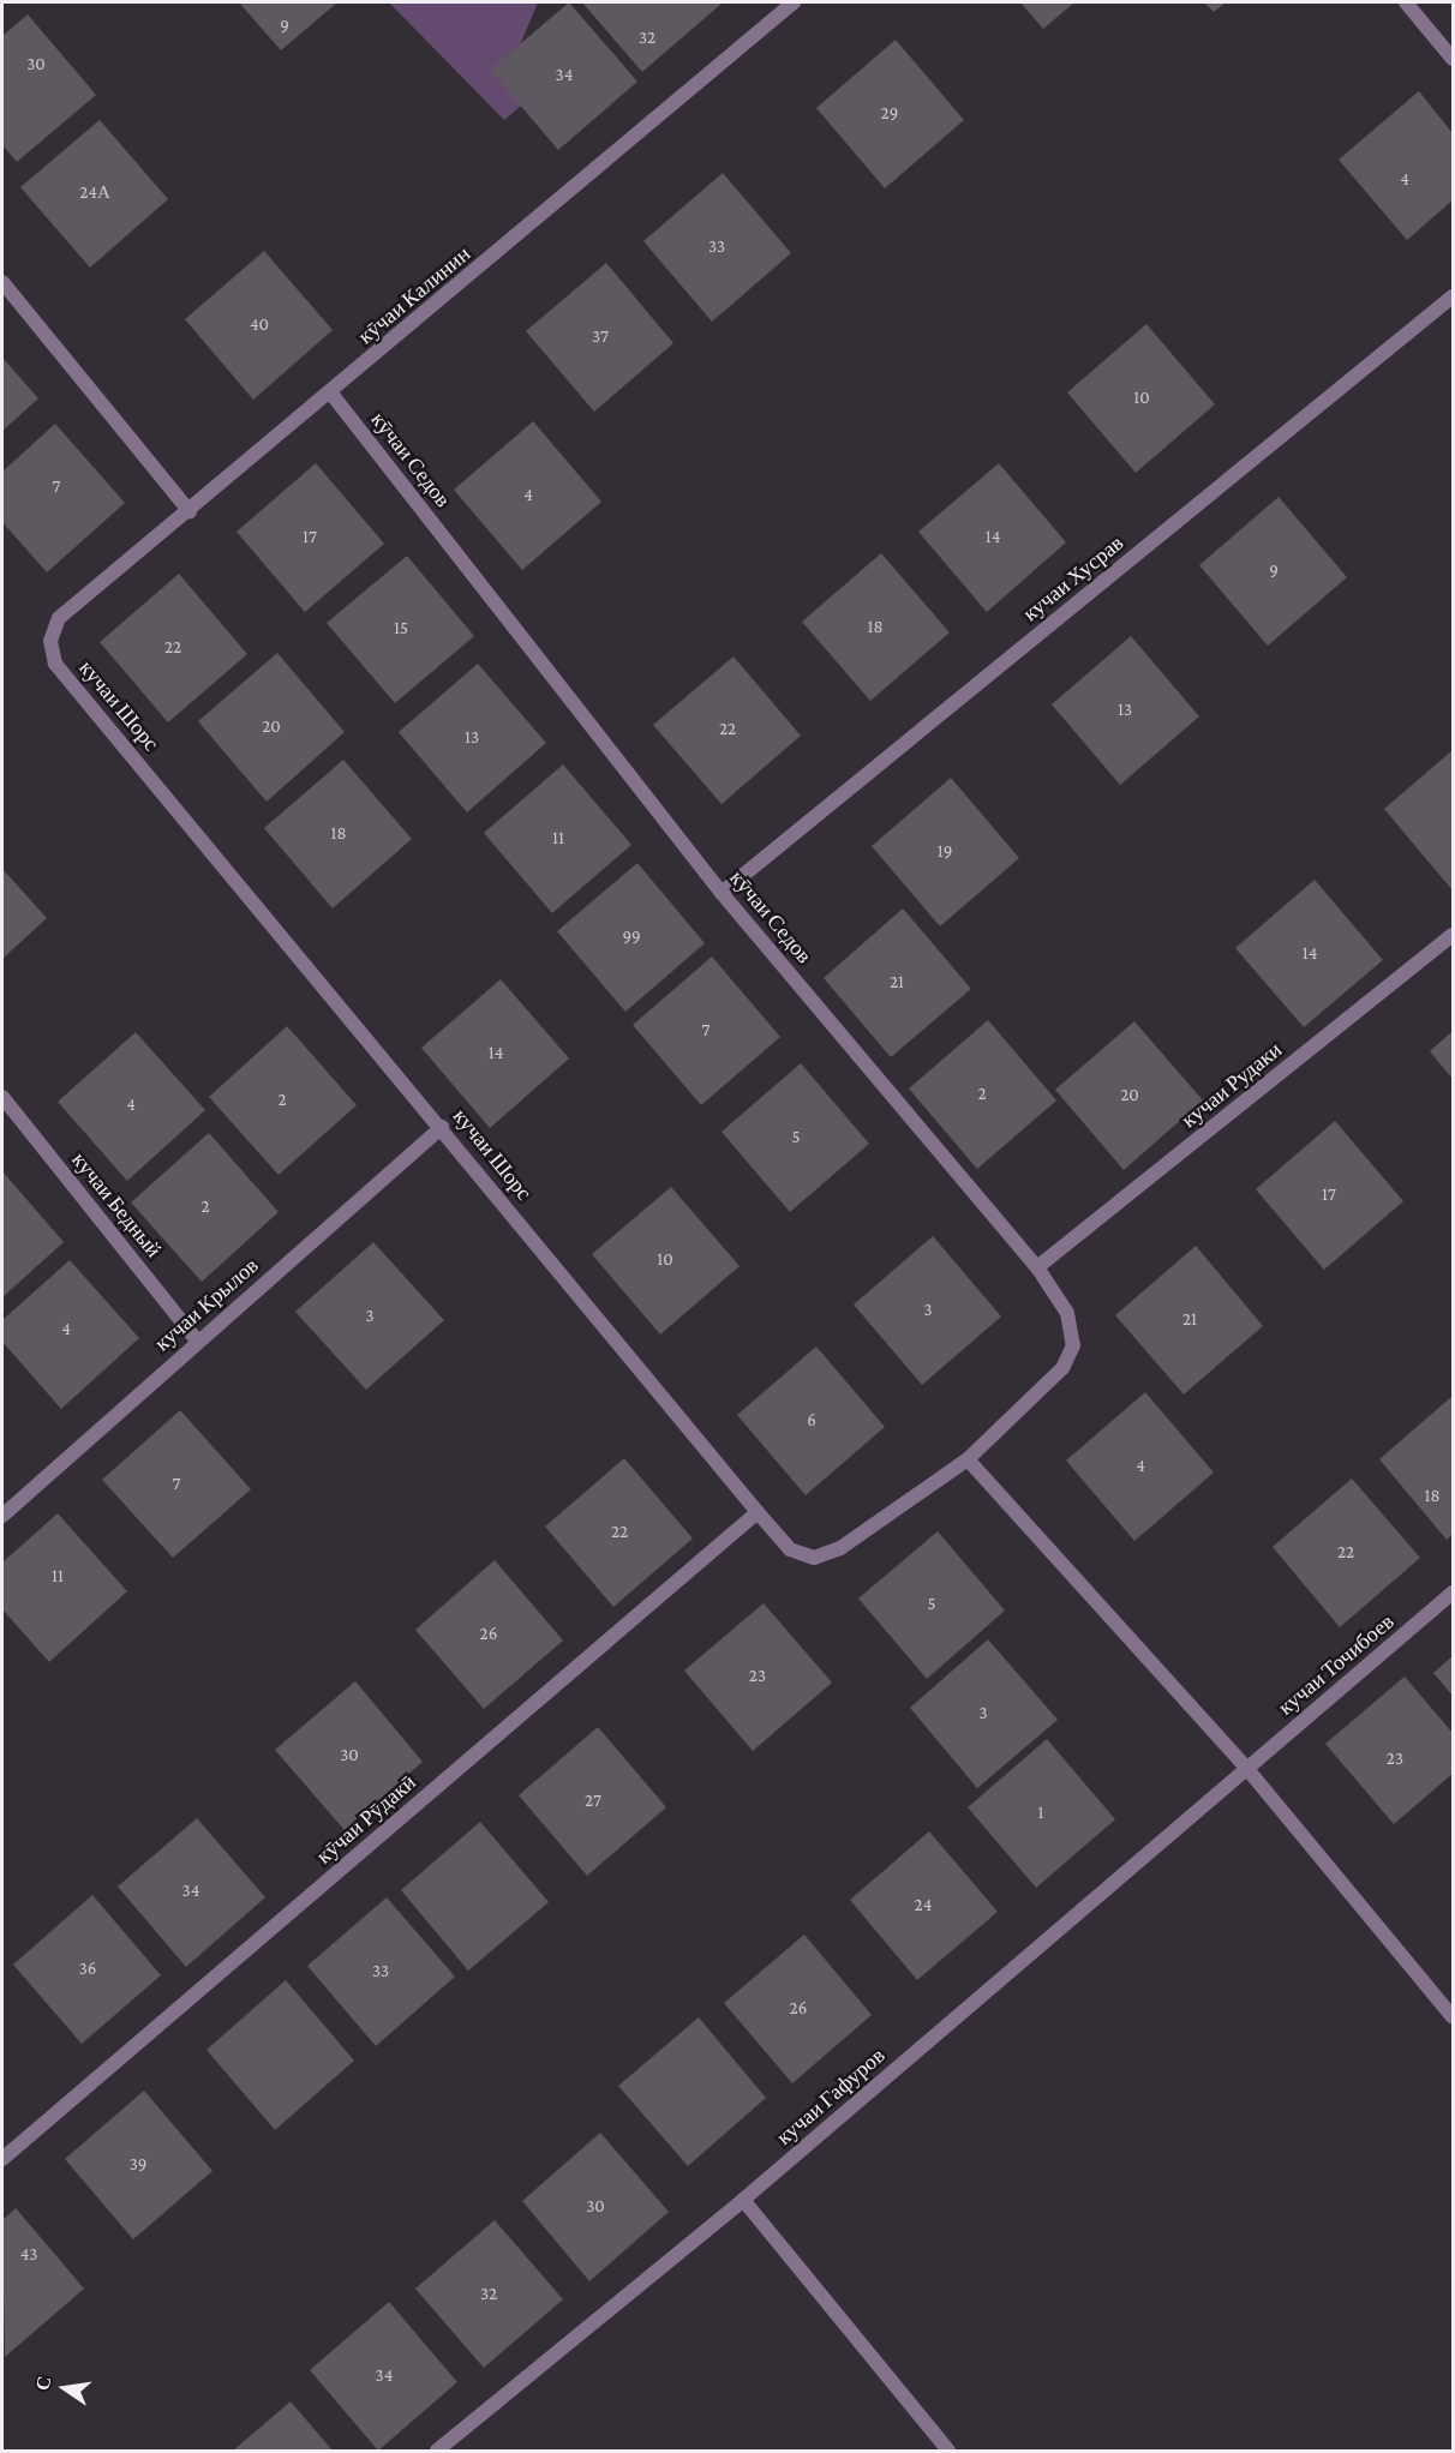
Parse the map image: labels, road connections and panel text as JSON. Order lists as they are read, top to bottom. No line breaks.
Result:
{"streets":{"street":["кӯчаи Калинин","кӯчаи Седов","кучаи Хусрав","кучаи Шорс","кучаи Рудаки","кучаи Бедный","кучаи Крылов","кучаи Точибоев","кӯчаи Рӯдакӣ","кучаи Гафуров"]},"crossings":[["кӯчаи Калинин","кӯчаи Седов"],["кӯчаи Калинин","кучаи Шорс"],["кӯчаи Седов","кучаи Хусрав"],["кӯчаи Седов","кучаи Шорс"],["кӯчаи Седов","кучаи Рудаки"],["кучаи Шорс","кучаи Крылов"],["кучаи Шорс","кӯчаи Рӯдакӣ"],["кучаи Бедный","кучаи Крылов"],["кучаи Точибоев","кучаи Гафуров"]],"house_numbers":["9","32","30","34","29","4","24А","33","40","37","10","7","4","17","14","9","18","15","22","13","20","22","13","18","11","19","99","14","21","7","14","2","20","2","4","5","17","2","10","3","3","21","4","6","4","7","18","22","22","11","5","26","23","3","30","23","27","1","34","24","36","33","26","39","30","43","32","34"],"north":"left"}
